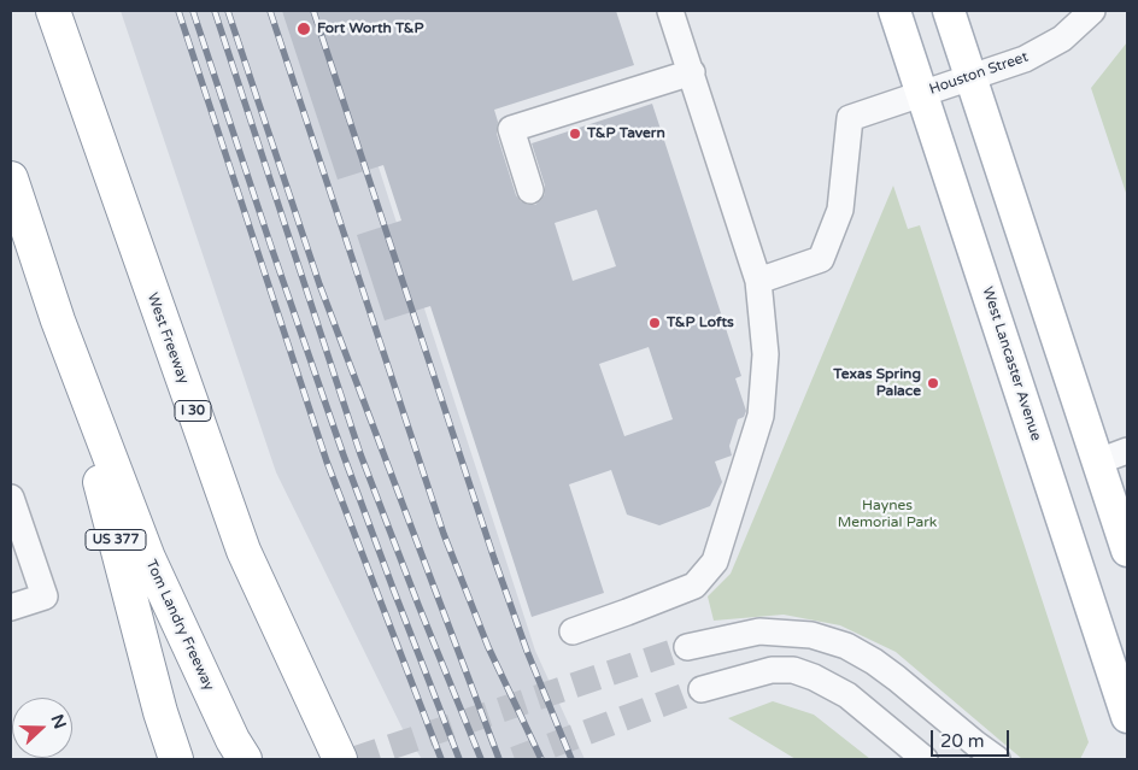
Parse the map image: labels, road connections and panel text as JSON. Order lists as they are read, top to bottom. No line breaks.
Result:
{"streets":{"highway":["West Freeway","I 30","US 377","Tom Landry Freeway"],"main road":["West Lancaster Avenue"],"street":["Houston Street"]},"crossings":[["Houston Street","West Lancaster Avenue"],["US 377","Tom Landry Freeway"]],"parks":["Haynes Memorial Park"],"places":["Fort Worth T&P","T&P Tavern","T&P Lofts","Texas Spring Palace"],"scale_bar":"20 m","north":"right"}
